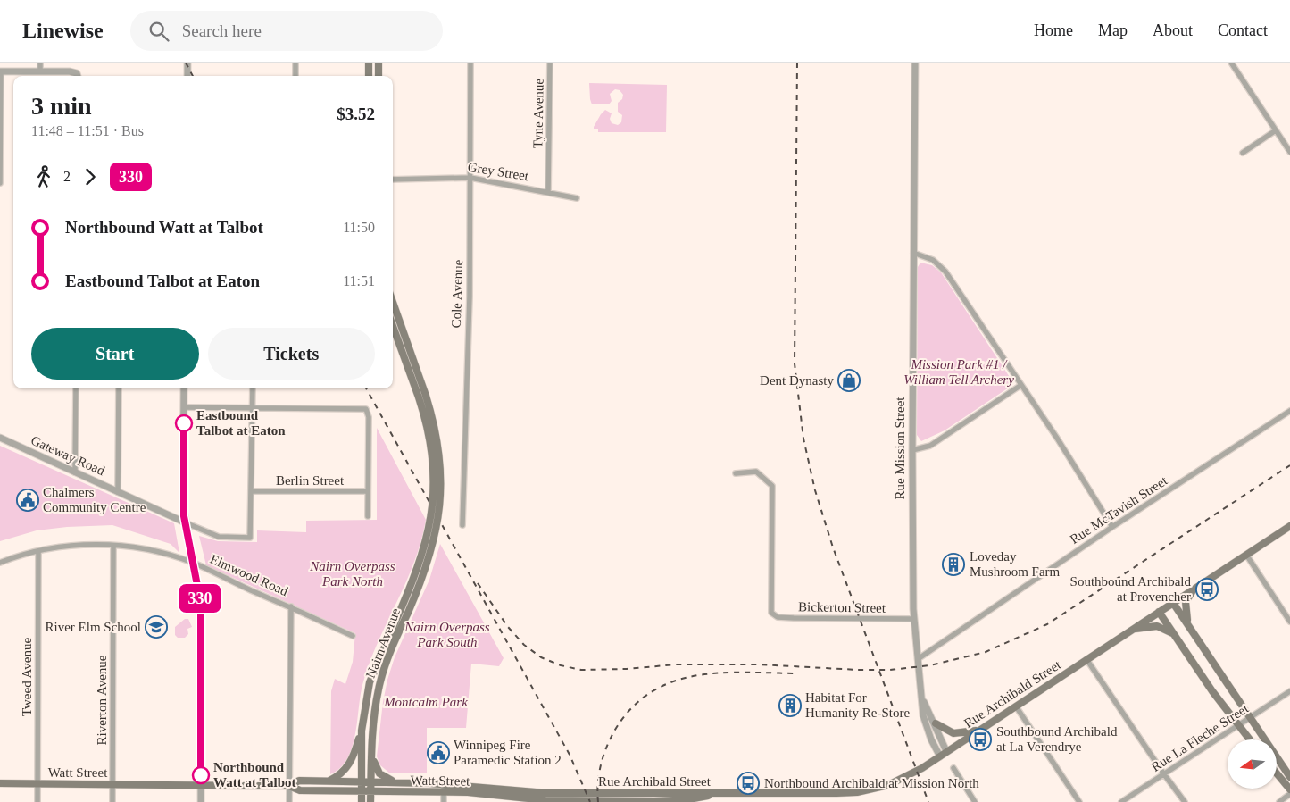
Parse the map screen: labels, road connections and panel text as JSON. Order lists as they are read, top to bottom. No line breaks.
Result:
{"streets":{"main road":["Nairn Avenue","Rue Archibald Street","Watt Street"],"street":["Tyne Avenue","Grey Street","Cole Avenue","Rue Mission Street","Gateway Road","Berlin Street","Rue McTavish Street","Elmwood Road","Bickerton Street","Tweed Avenue","Riverton Avenue","Rue La Fleche Street"]},"crossings":[["Tyne Avenue","Grey Street"],["Grey Street","Cole Avenue"],["Rue Mission Street","Rue McTavish Street"],["Rue Mission Street","Bickerton Street"],["Rue Mission Street","Rue Archibald Street"],["Gateway Road","Berlin Street"],["Elmwood Road","Tweed Avenue"],["Elmwood Road","Riverton Avenue"],["Nairn Avenue","Watt Street"],["Tweed Avenue","Watt Street"],["Rue Archibald Street","Watt Street"],["Riverton Avenue","Watt Street"]],"parks":["Mission Park #1 / William Tell Archery","Nairn Overpass Park North","Nairn Overpass Park South","Montcalm Park"],"places":{"shop":["Dent Dynasty"],"other":["Eastbound Talbot at Eaton","Northbound Watt at Talbot"],"public building":["Chalmers Community Centre","Winnipeg Fire Paramedic Station 2"],"building":["Loveday Mushroom Farm","Habitat For Humanity Re-Store"],"bus stop":["Southbound Archibald at Provencher","Southbound Archibald at La Verendrye","Northbound Archibald at Mission North"],"school or university":["River Elm School"]},"lines":["bus line 330"],"north":"left","page":{"header":"Linewise","search":"Search here","nav":["Home","Map","About","Contact"],"on_map":"330","heading":["3 min","11:48 – 11:51 · Bus","$3.52"],"legs":["2","330"],"list":[{"name":"Northbound Watt at Talbot","value":"11:50"},{"name":"Eastbound Talbot at Eaton","value":"11:51"}],"buttons":["Start","Tickets"]}}
